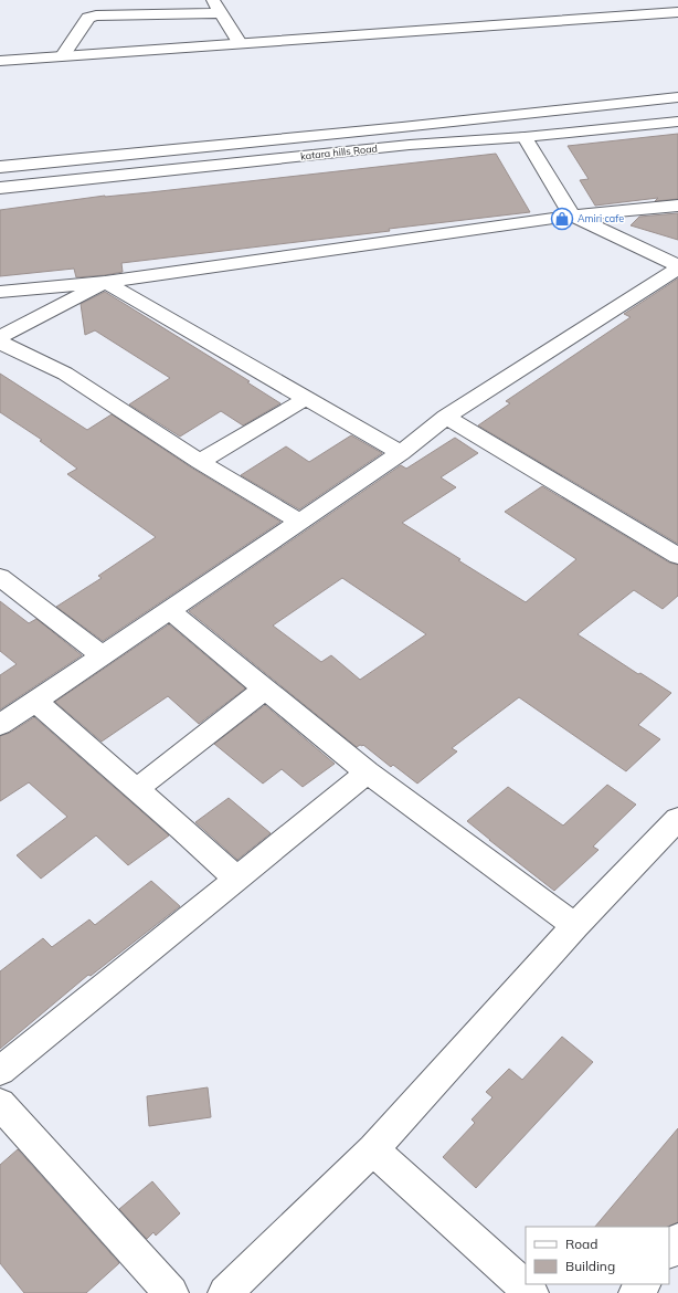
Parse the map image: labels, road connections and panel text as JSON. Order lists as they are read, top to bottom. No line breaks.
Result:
{"streets":{"street":["katara hills Road"]},"places":{"shop":["Amiri cafe"]},"legend":["Road","Building"]}
